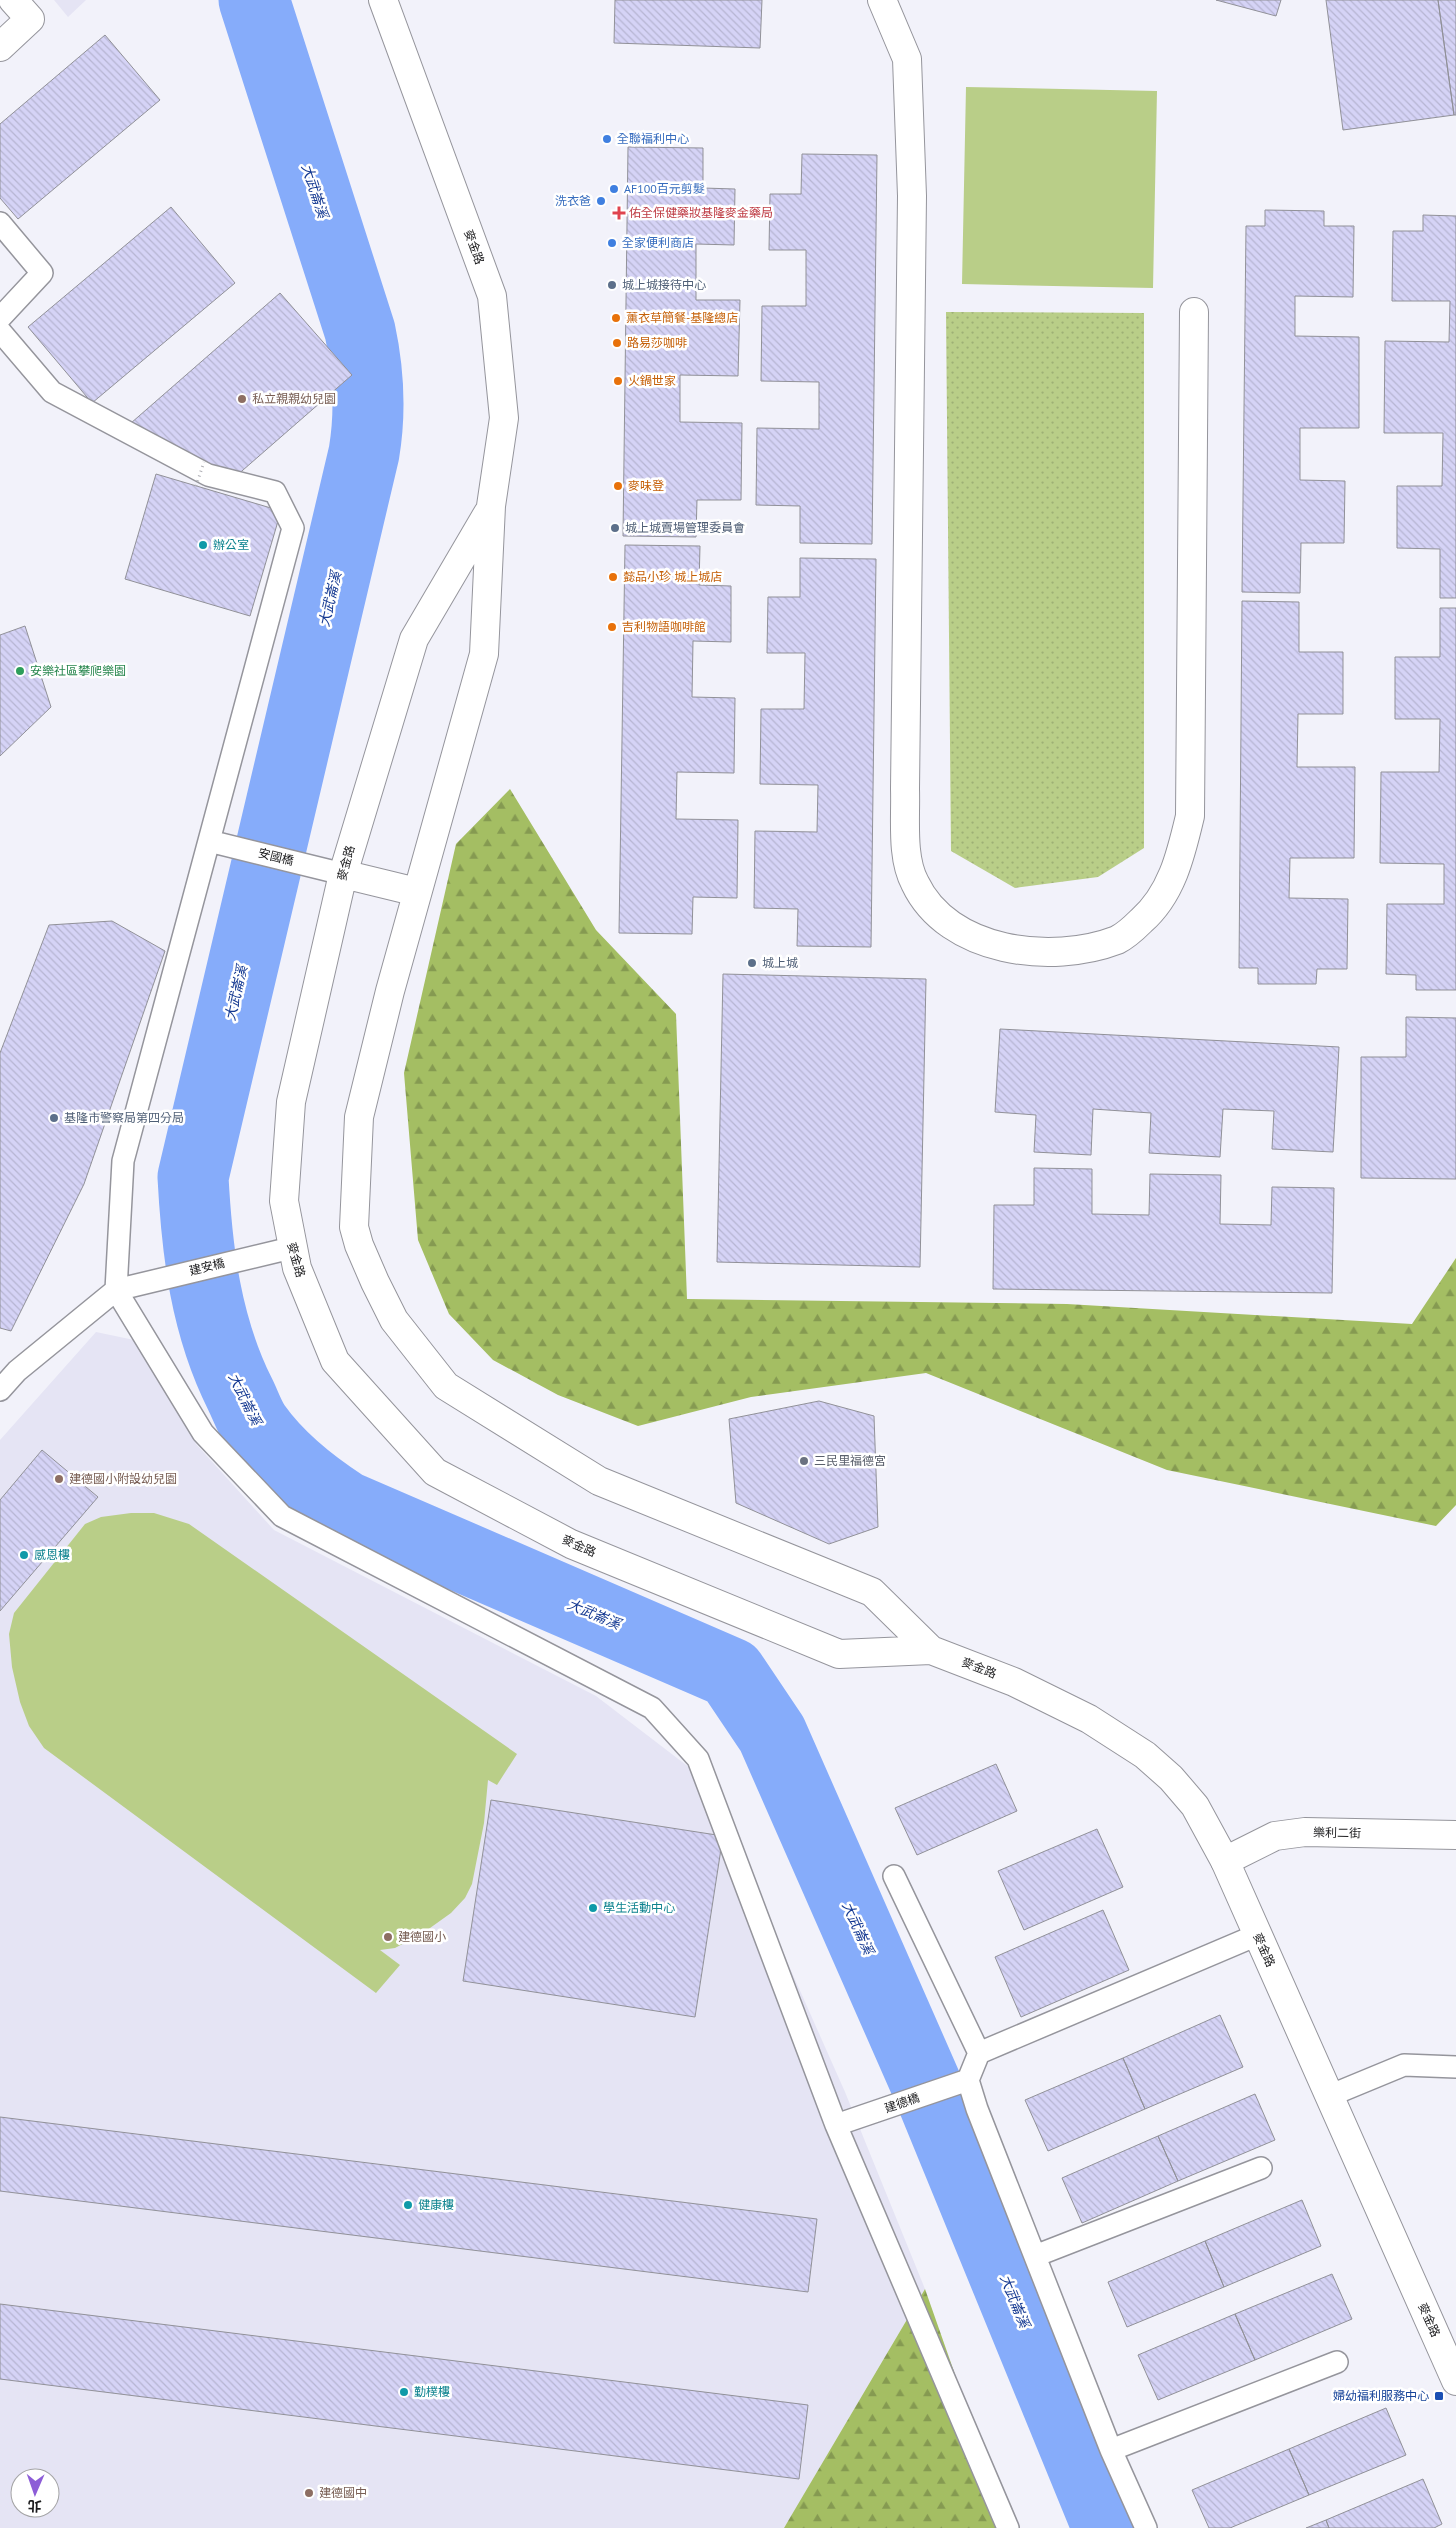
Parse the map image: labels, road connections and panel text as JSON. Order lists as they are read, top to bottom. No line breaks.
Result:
{"streets":{"street":["麥金路","樂利二街"],"lane":["安國橋","建安橋","建德橋"]},"crossings":[["麥金路","安國橋"],["麥金路","建安橋"],["麥金路","樂利二街"]],"water":["大武崙溪"],"places":{"other":["全聯福利中心","AF100百元剪髮","洗衣爸","全家便利商店","城上城接待中心","薰衣草簡餐-基隆總店","路易莎咖啡","火鍋世家","私立親親幼兒園","麥味登","城上城賣場管理委員會","辦公室","懿品小珍 城上城店","吉利物語咖啡館","安樂社區攀爬樂園","城上城","基隆市警察局第四分局","三民里福德宮","建德國小附設幼兒園","感恩樓","學生活動中心","建德國小","健康樓","勤樸樓","建德國中"],"health":["佑全保健藥妝基隆麥金藥局"],"transit":["婦幼福利服務中心"]},"north":"bottom"}
